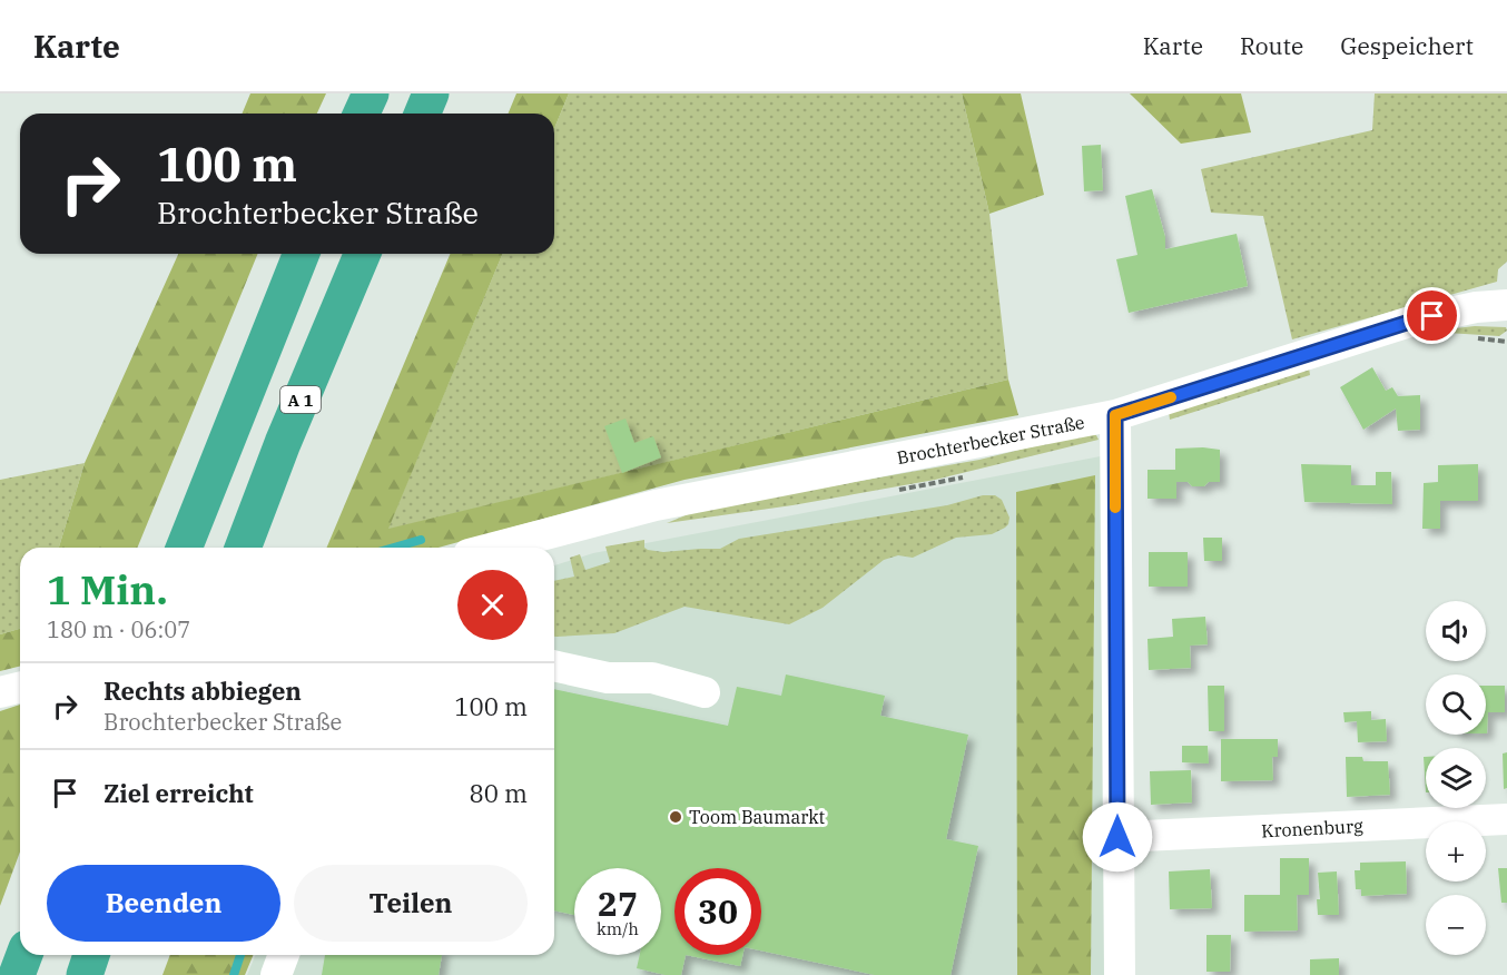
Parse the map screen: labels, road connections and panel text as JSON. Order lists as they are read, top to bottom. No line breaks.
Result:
{"streets":{"highway":["A 1"],"street":["Brochterbecker Straße","Kronenburg"]},"places":["Toom Baumarkt"],"page":{"header":"Karte","nav":["Karte","Route","Gespeichert"],"turn":["100 m","Brochterbecker Straße"],"heading":["1 Min.","180 m · 06:07"],"map_buttons":["+","−"],"list":[{"name":"Rechts abbiegen","note":"Brochterbecker Straße","value":"100 m"},{"name":"Ziel erreicht","value":"80 m"}],"buttons":["Beenden","Teilen"],"speed":"27 km/h","limit":"30"}}
